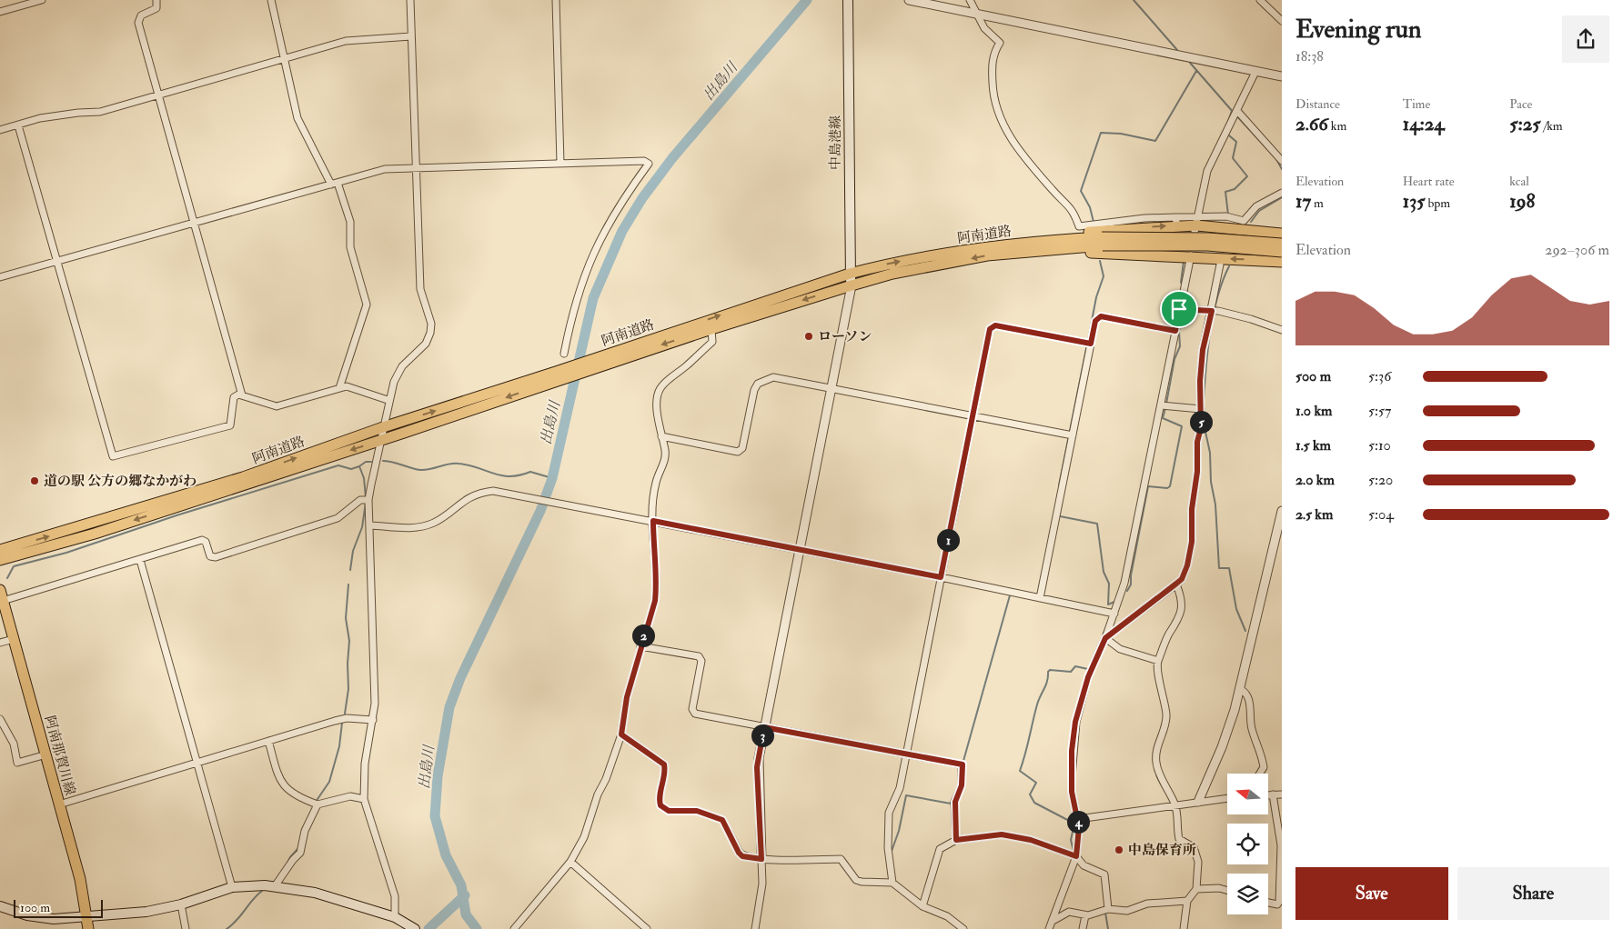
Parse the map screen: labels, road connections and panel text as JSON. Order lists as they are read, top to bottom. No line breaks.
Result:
{"streets":{"main road":["中島港線","阿南道路","阿南那賀川線"]},"crossings":[["中島港線","阿南道路"]],"water":["出島川"],"places":["ローソン","道の駅 公方の郷なかがわ","中島保育所"],"scale_bar":"100 m","north":"left","page":{"heading":["Evening run","18:38"],"stats":[["Distance","2.66 km"],["Time","14:24"],["Pace","5:25 /km"],["Elevation","17 m"],["Heart rate","135 bpm"],["kcal","198"]],"chart":["Elevation","292–306 m"],"list":[{"name":"500 m","note":"5:36"},{"name":"1.0 km","note":"5:57"},{"name":"1.5 km","note":"5:10"},{"name":"2.0 km","note":"5:20"},{"name":"2.5 km","note":"5:04"}],"pins":["5","1","2","3","4"],"buttons":["Save","Share"],"scale":"100 m"}}
